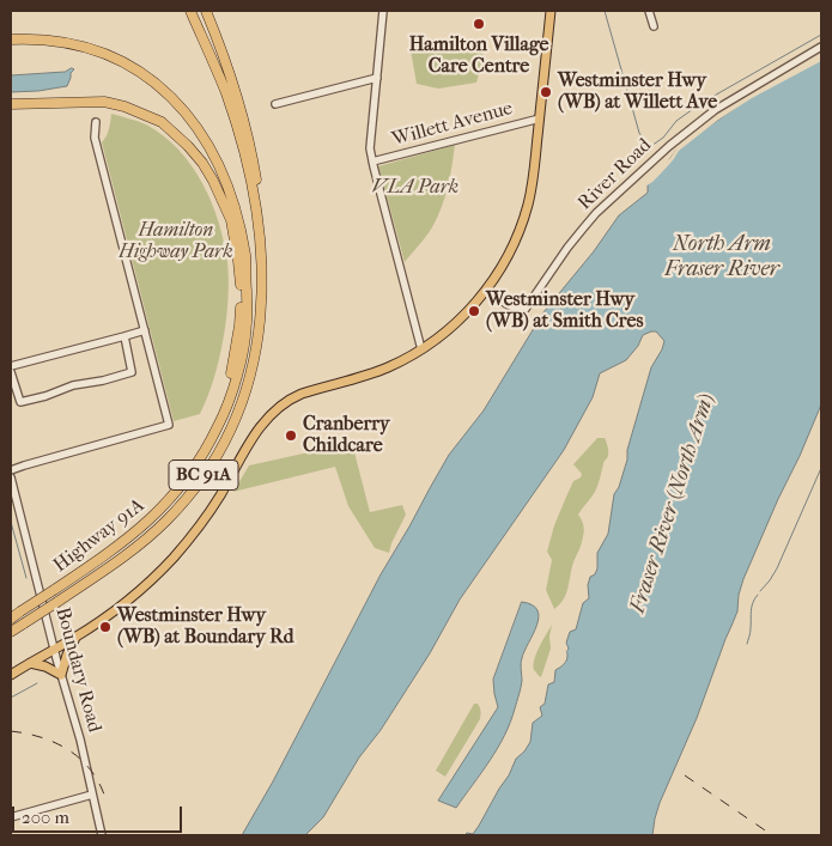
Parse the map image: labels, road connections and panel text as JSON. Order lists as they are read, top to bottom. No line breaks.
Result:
{"streets":{"highway":["BC 91A","Highway 91A"],"street":["Willett Avenue","River Road","Boundary Road"]},"water":["North Arm Fraser River","Fraser River (North Arm)"],"parks":["VLA Park","Hamilton Highway Park"],"places":["Hamilton Village Care Centre","Westminster Hwy (WB) at Willett Ave","Westminster Hwy (WB) at Smith Cres","Cranberry Childcare","Westminster Hwy (WB) at Boundary Rd"],"scale_bar":"200 m"}
